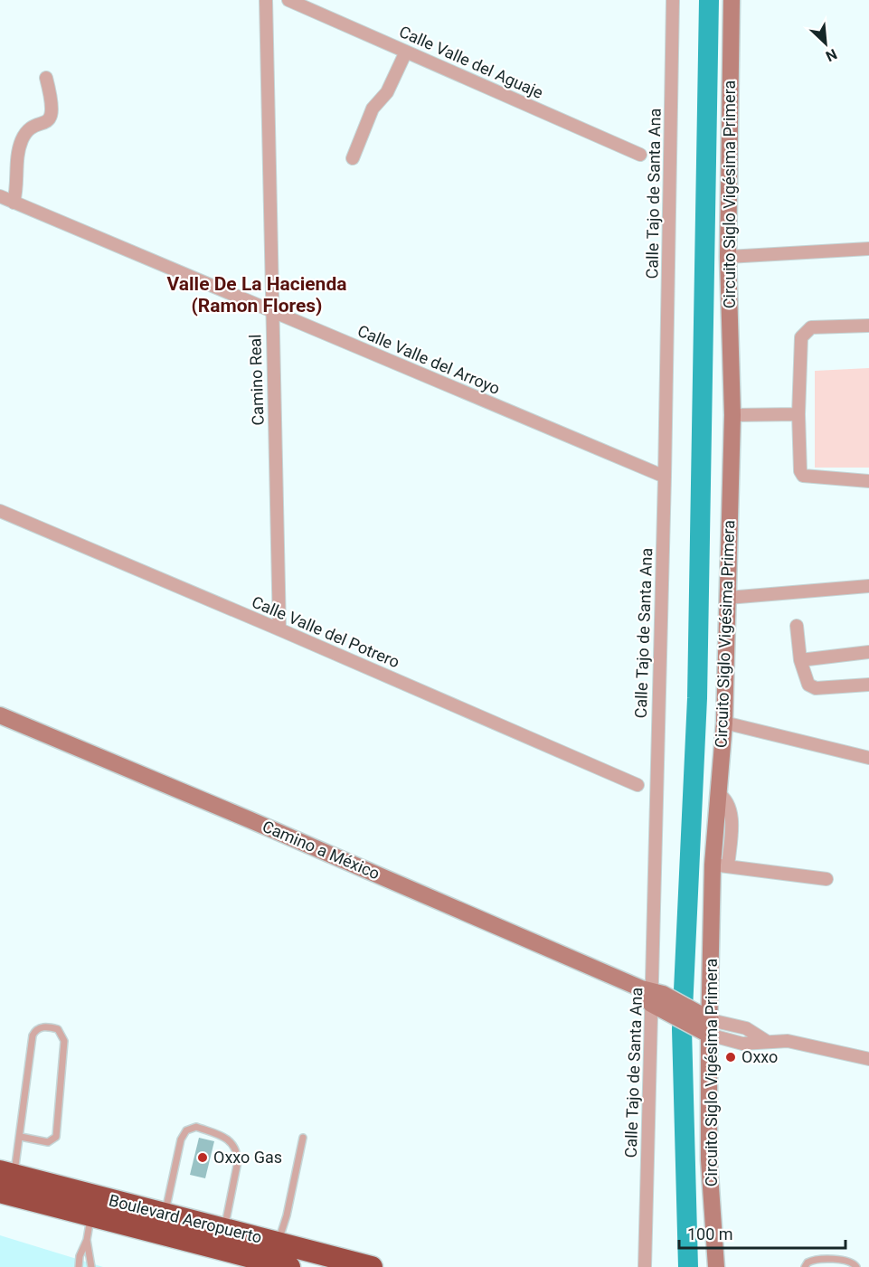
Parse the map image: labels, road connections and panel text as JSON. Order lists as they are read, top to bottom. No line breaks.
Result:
{"streets":{"highway":["Boulevard Aeropuerto"],"main road":["Circuito Siglo Vigésima Primera","Camino a México"],"street":["Calle Valle del Aguaje","Calle Tajo de Santa Ana","Calle Valle del Arroyo","Camino Real","Calle Valle del Potrero"]},"crossings":[["Calle Tajo de Santa Ana","Calle Valle del Arroyo"],["Calle Tajo de Santa Ana","Camino a México"],["Circuito Siglo Vigésima Primera","Camino a México"],["Calle Valle del Arroyo","Camino Real"],["Camino Real","Calle Valle del Potrero"]],"districts":["Valle De La Hacienda (Ramon Flores)"],"places":["Oxxo","Oxxo Gas"],"scale_bar":"100 m","north":"bottom right"}
